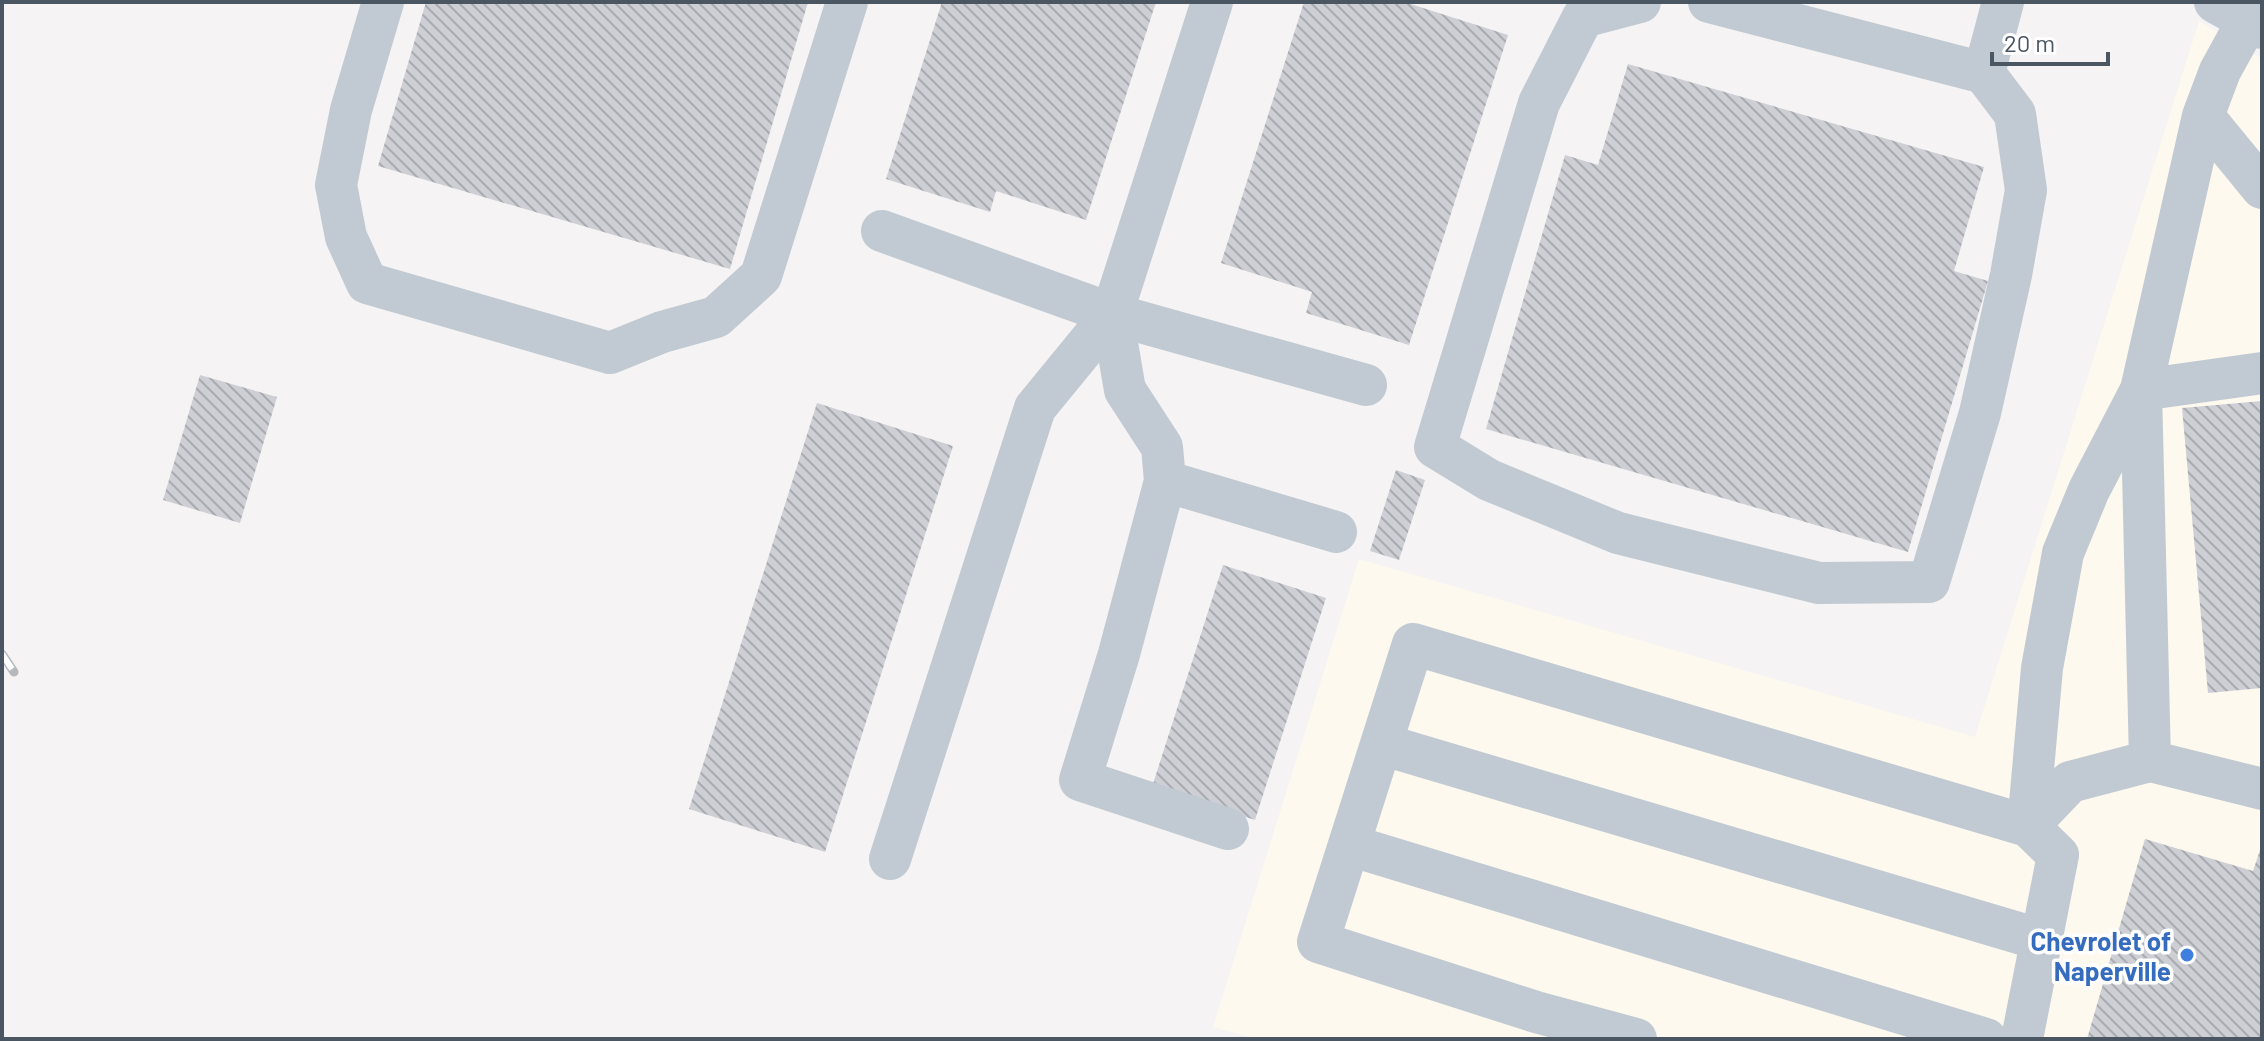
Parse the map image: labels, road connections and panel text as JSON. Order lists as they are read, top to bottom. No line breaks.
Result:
{"places":["Chevrolet of Naperville"],"scale_bar":"20 m"}
